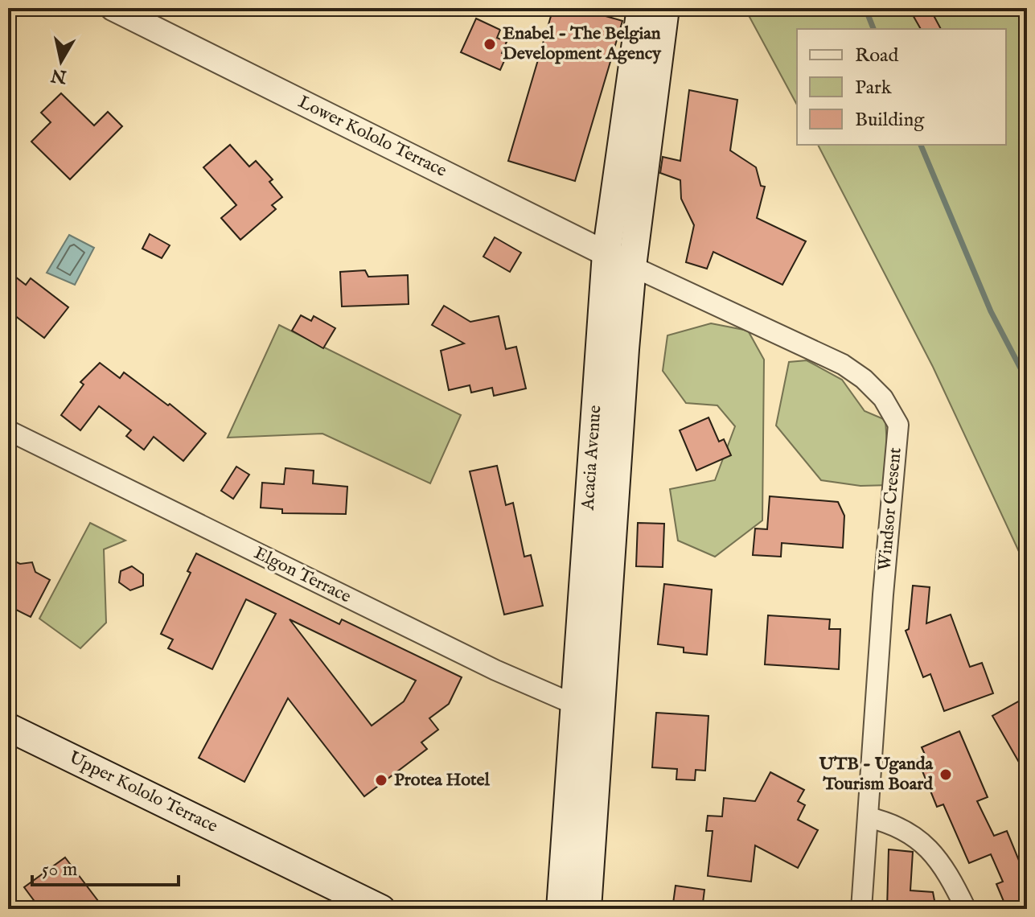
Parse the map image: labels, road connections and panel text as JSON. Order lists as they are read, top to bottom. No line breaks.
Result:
{"streets":{"main road":["Acacia Avenue","Upper Kololo Terrace"],"street":["Lower Kololo Terrace","Windsor Cresent","Elgon Terrace"]},"crossings":[["Lower Kololo Terrace","Acacia Avenue"],["Lower Kololo Terrace","Windsor Cresent"],["Acacia Avenue","Windsor Cresent"],["Acacia Avenue","Elgon Terrace"]],"places":["Enabel - The Belgian Development Agency","UTB - Uganda Tourism Board","Protea Hotel"],"legend":["Road","Park","Building"],"scale_bar":"50 m","north":"bottom"}
